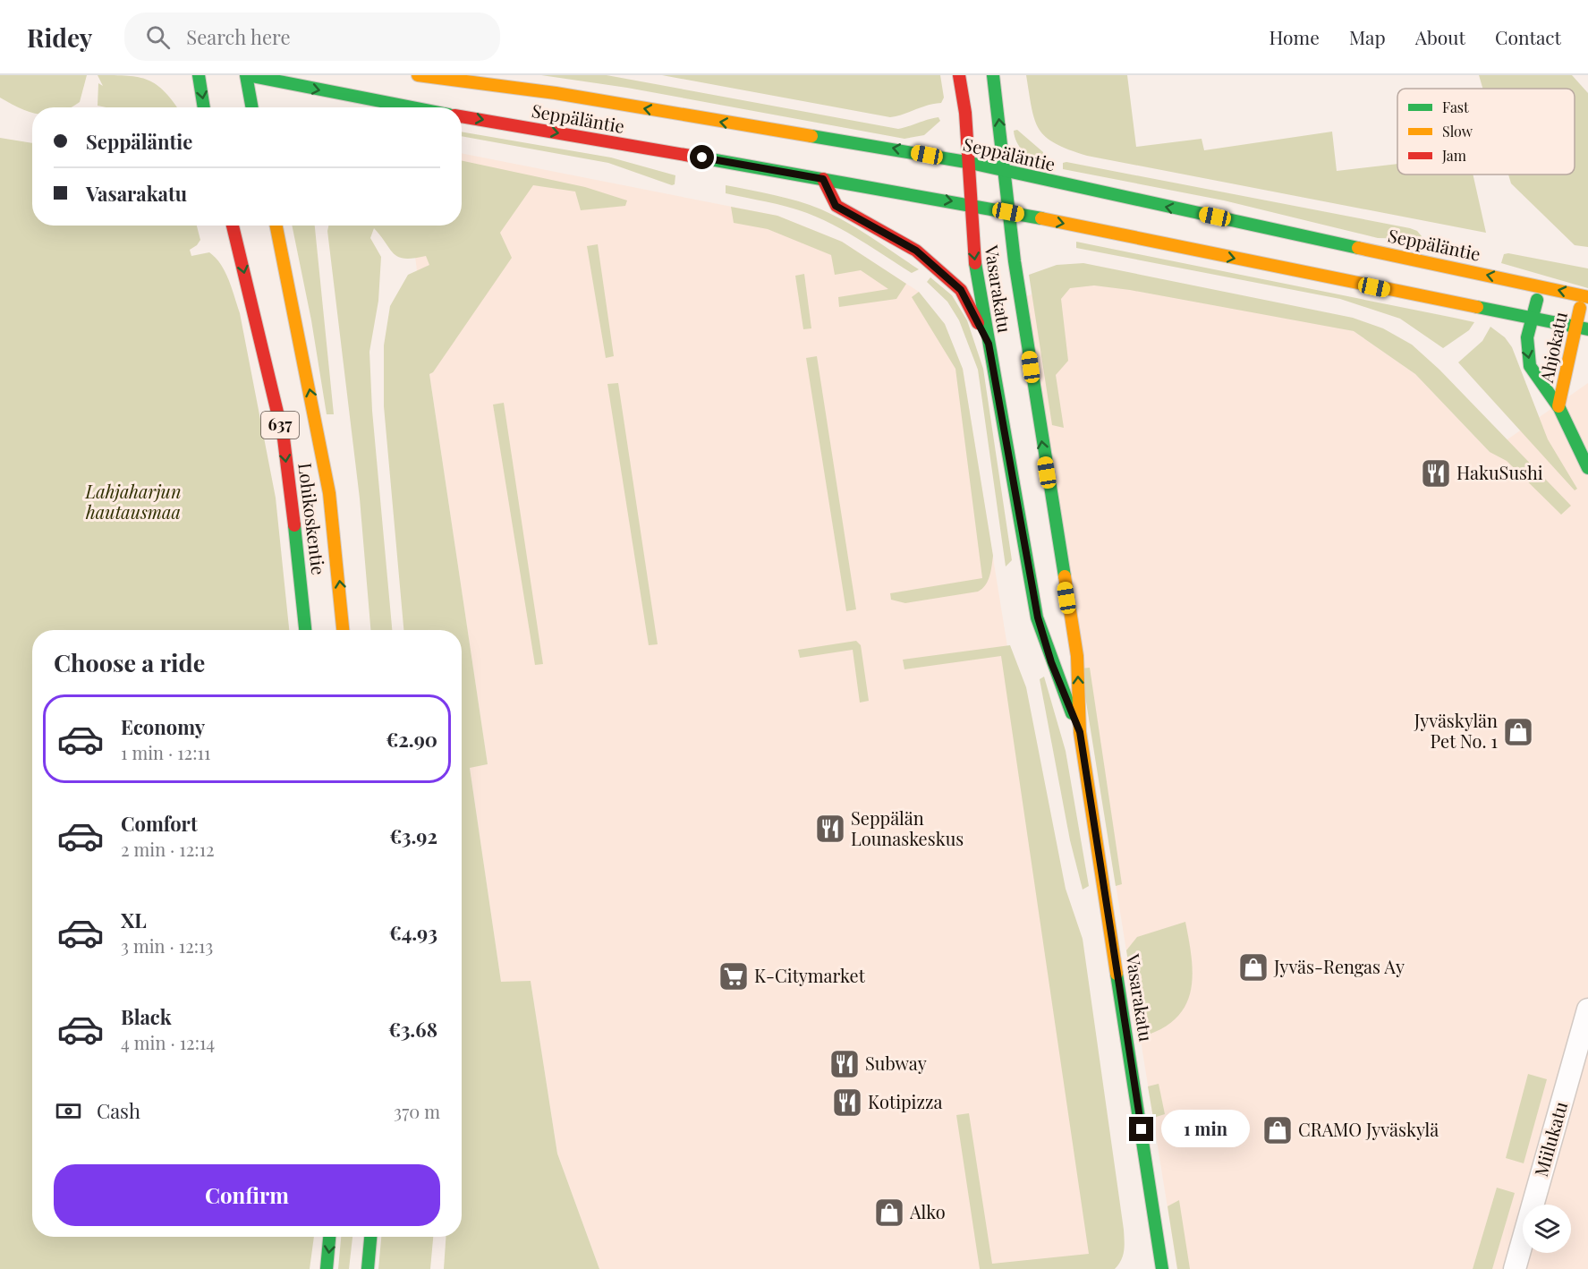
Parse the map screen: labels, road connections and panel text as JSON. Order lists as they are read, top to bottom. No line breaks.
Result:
{"streets":{"main road":["Seppäläntie","Vasarakatu","Ahjokatu","637","Lohikoskentie"],"street":["Miilukatu"]},"crossings":[["Seppäläntie","Vasarakatu"],["Seppäläntie","Ahjokatu"]],"parks":["Lahjaharjun hautausmaa"],"places":{"restaurant":["HakuSushi","Seppälän Lounaskeskus","Subway","Kotipizza"],"shop":["Jyväskylän Pet No. 1","Jyväs-Rengas Ay","CRAMO Jyväskylä","Alko"],"supermarket":["K-Citymarket"]},"legend":["Fast","Slow","Jam"],"page":{"header":"Ridey","search":"Search here","nav":["Home","Map","About","Contact"],"banner":["Seppäläntie","Vasarakatu"],"heading":"Choose a ride","list":[{"name":"Economy","note":"1 min · 12:11","value":"€2.90"},{"name":"Comfort","note":"2 min · 12:12","value":"€3.92"},{"name":"XL","note":"3 min · 12:13","value":"€4.93"},{"name":"Black","note":"4 min · 12:14","value":"€3.68"}],"pay":["Cash","370 m"],"bubble":"1 min","buttons":"Confirm"}}
